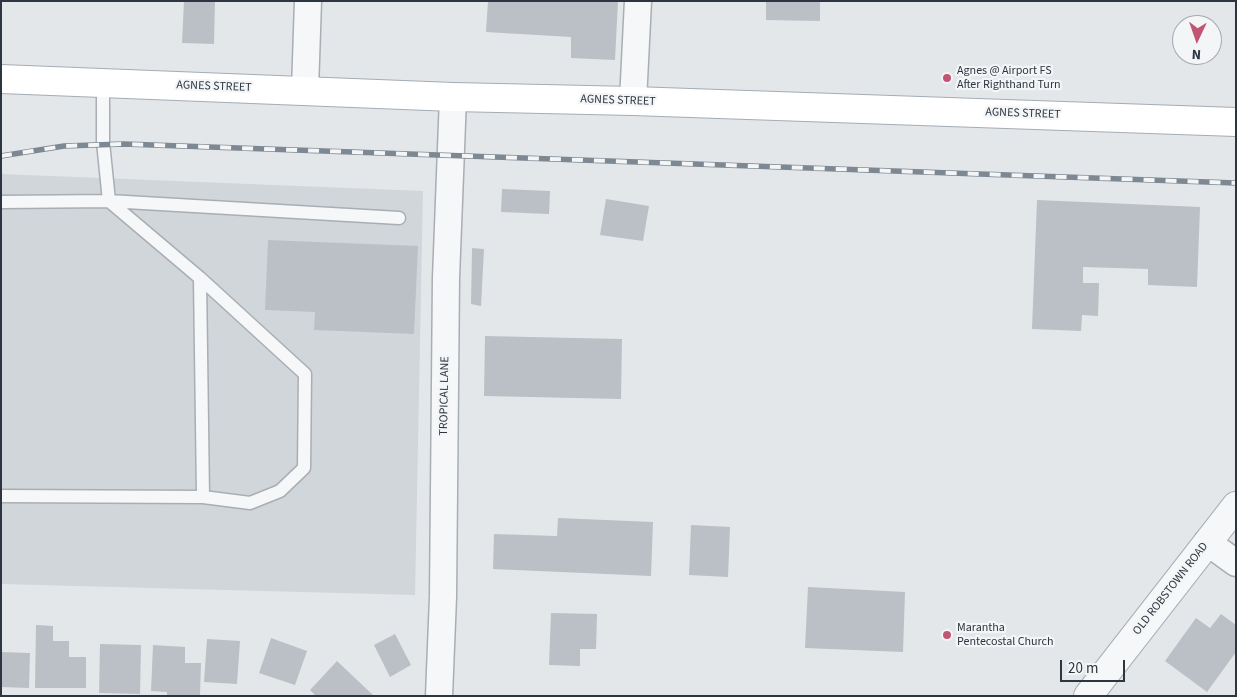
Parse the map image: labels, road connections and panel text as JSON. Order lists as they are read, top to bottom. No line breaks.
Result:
{"streets":{"main road":["AGNES STREET"],"street":["TROPICAL LANE","OLD ROBSTOWN ROAD"]},"crossings":[["AGNES STREET","TROPICAL LANE"]],"places":["Agnes @ Airport FS After Righthand Turn","Marantha Pentecostal Church"],"scale_bar":"20 m","north":"bottom"}
